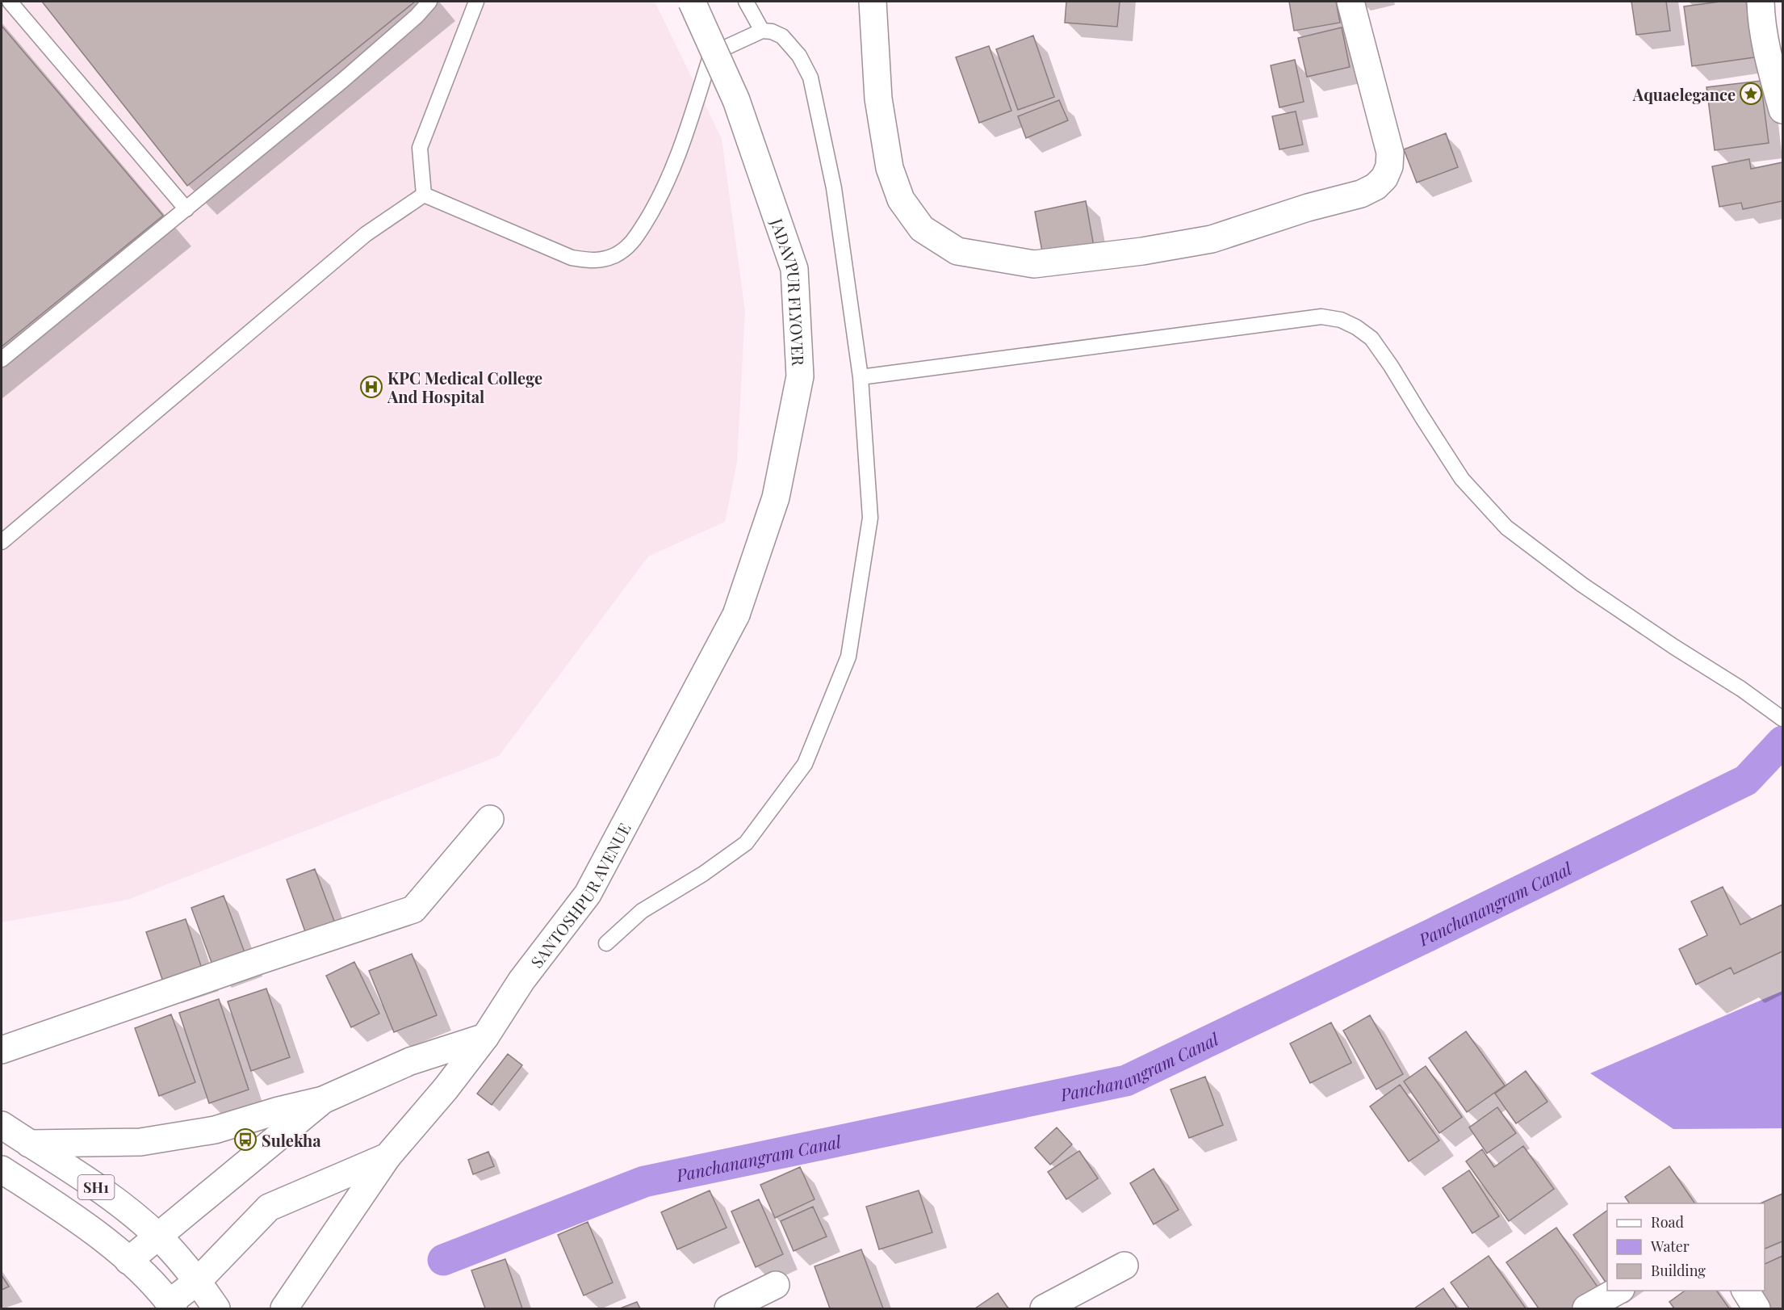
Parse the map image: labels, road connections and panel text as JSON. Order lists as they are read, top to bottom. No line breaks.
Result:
{"streets":{"main road":["JADAVPUR FLYOVER","SANTOSHPUR AVENUE","SH1"]},"crossings":[["JADAVPUR FLYOVER","SANTOSHPUR AVENUE"]],"water":["Panchanangram Canal"],"places":{"place":["Aquaelegance"],"hospital":["KPC Medical College And Hospital"],"bus stop":["Sulekha"]},"legend":["Road","Water","Building"]}
